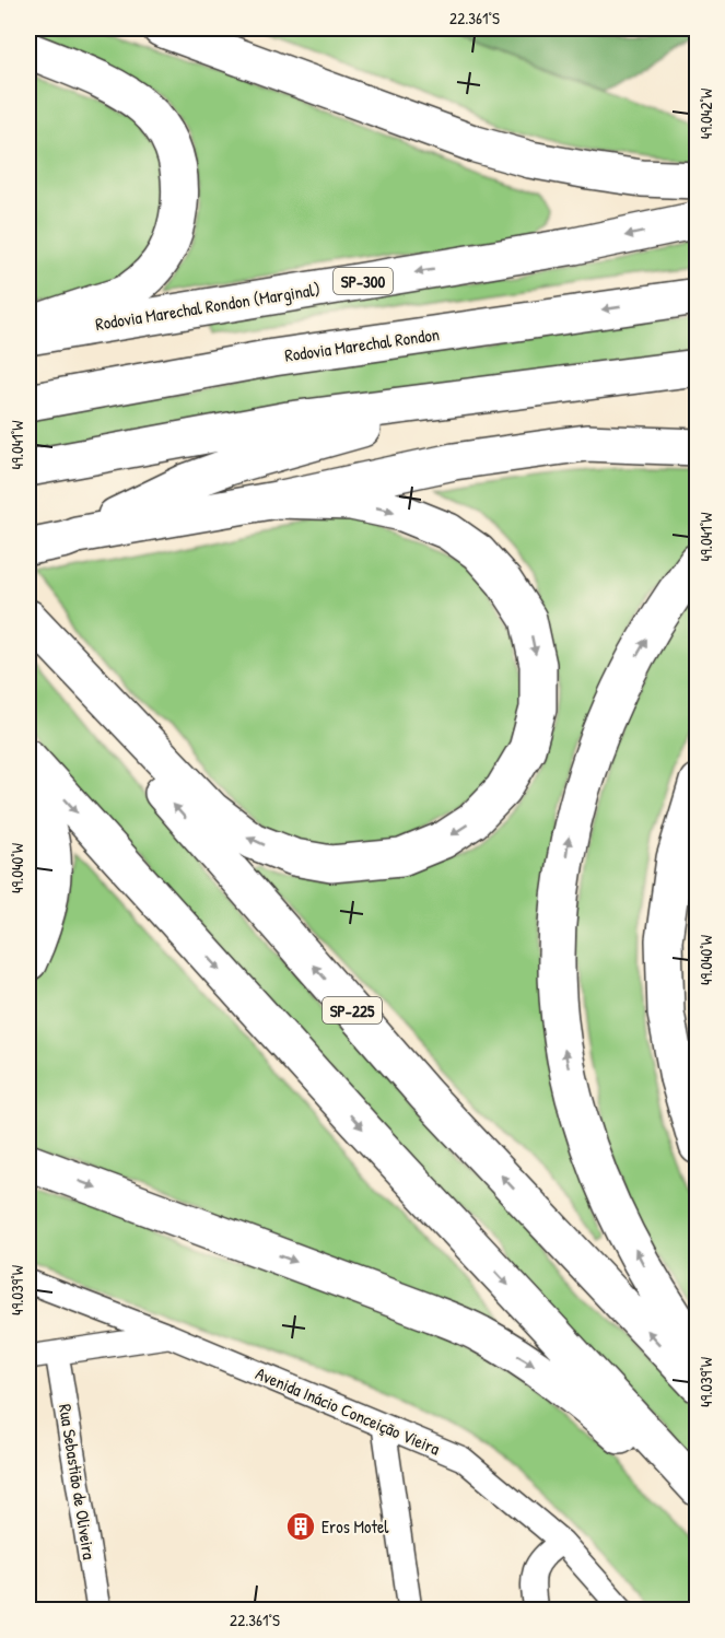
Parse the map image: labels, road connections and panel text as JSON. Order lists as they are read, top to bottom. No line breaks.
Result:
{"streets":{"highway":["SP-300","Rodovia Marechal Rondon (Marginal)","Rodovia Marechal Rondon","SP-225"],"street":["Avenida Inácio Conceição Vieira","Rua Sebastião de Oliveira"]},"places":{"building":["Eros Motel"]},"coordinates":["22.361°S","49.042°W","49.041°W","49.040°W","49.039°W"]}
